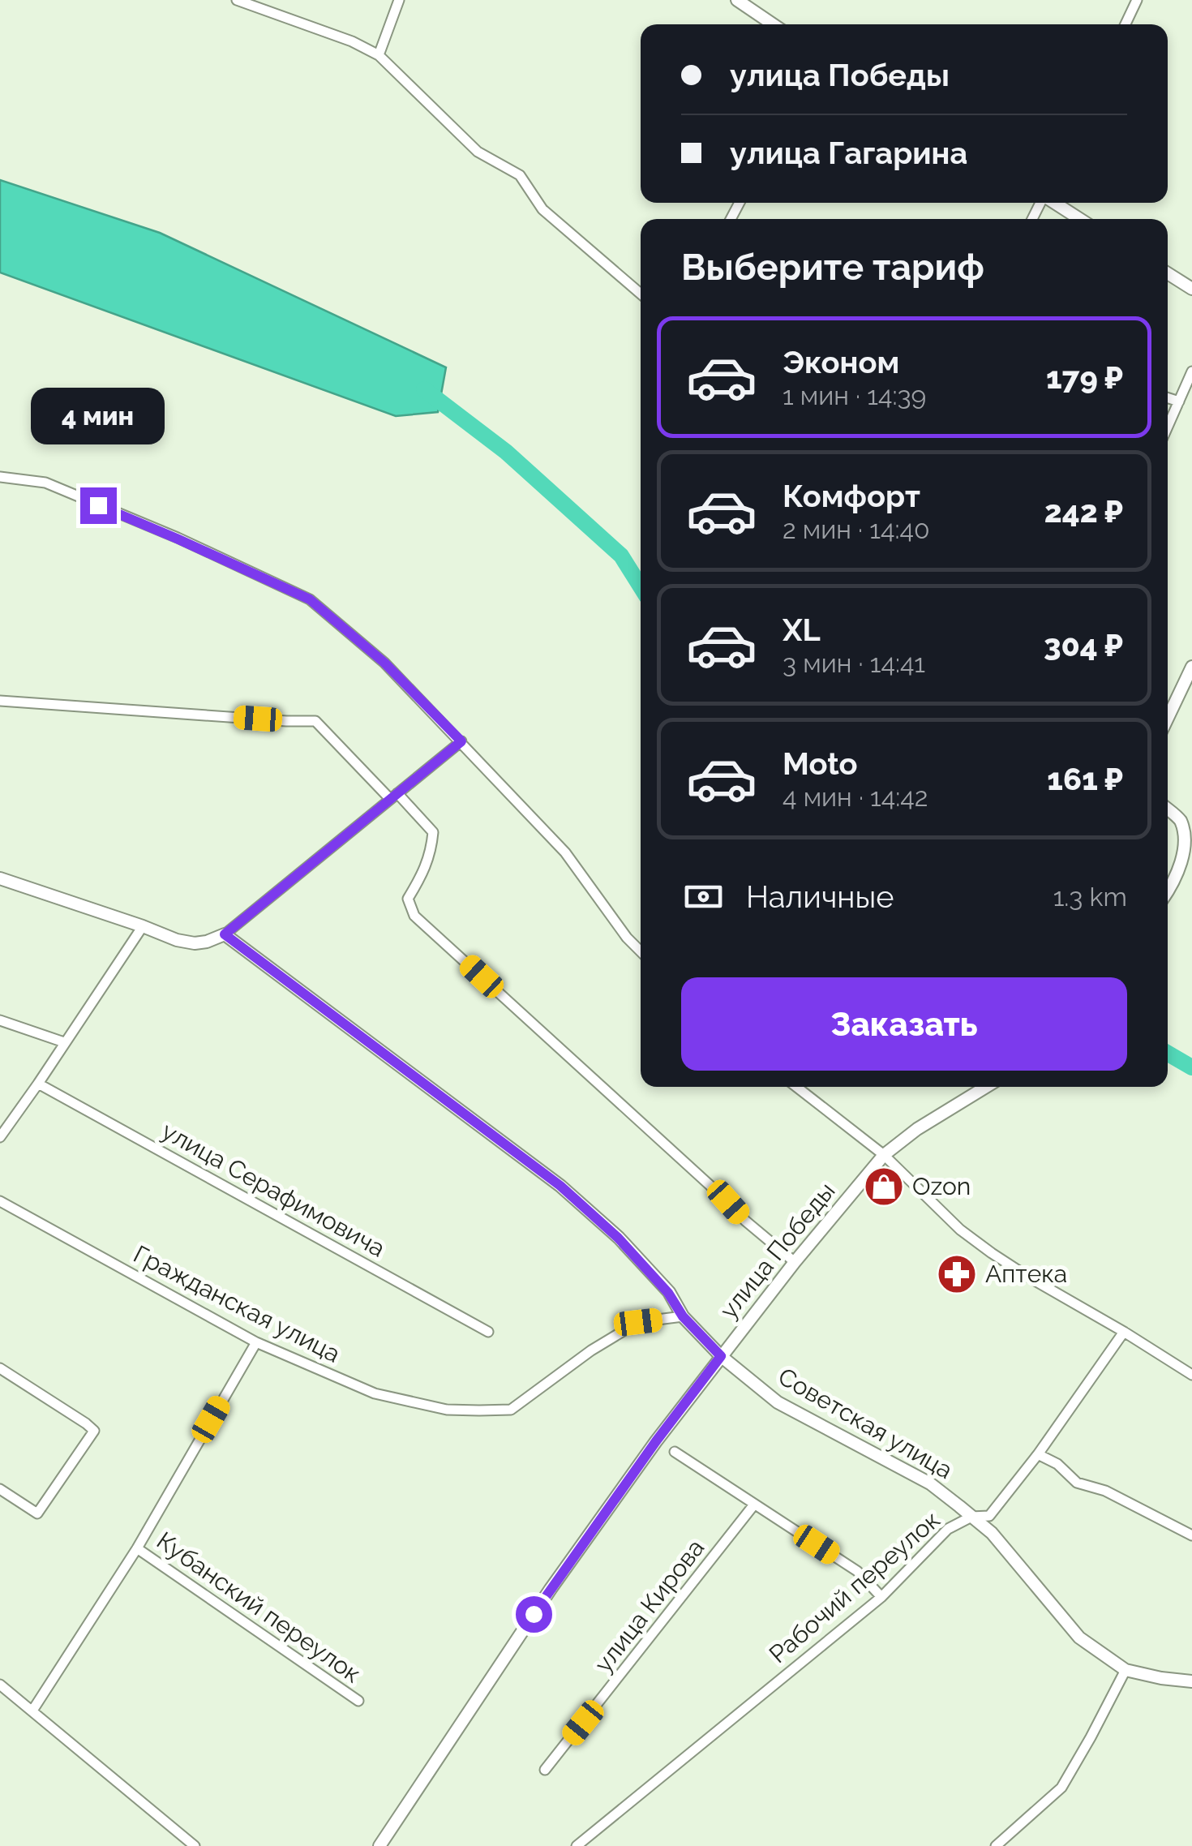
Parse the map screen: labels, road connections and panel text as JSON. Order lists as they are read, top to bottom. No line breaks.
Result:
{"streets":{"street":["улица Серафимовича","улица Победы","Гражданская улица","Советская улица","Рабочий переулок","улица Кирова","Кубанский переулок"]},"crossings":[["улица Победы","Советская улица"],["Гражданская улица","Советская улица"],["Советская улица","Рабочий переулок"]],"places":{"shop":["Ozon"],"pharmacy":["Аптека"]},"page":{"banner":["улица Победы","улица Гагарина"],"heading":"Выберите тариф","list":[{"name":"Эконом","note":"1 мин · 14:39","value":"179 ₽"},{"name":"Комфорт","note":"2 мин · 14:40","value":"242 ₽"},{"name":"XL","note":"3 мин · 14:41","value":"304 ₽"},{"name":"Moto","note":"4 мин · 14:42","value":"161 ₽"}],"bubble":"4 мин","pay":["Наличные","1.3 km"],"buttons":"Заказать"}}
